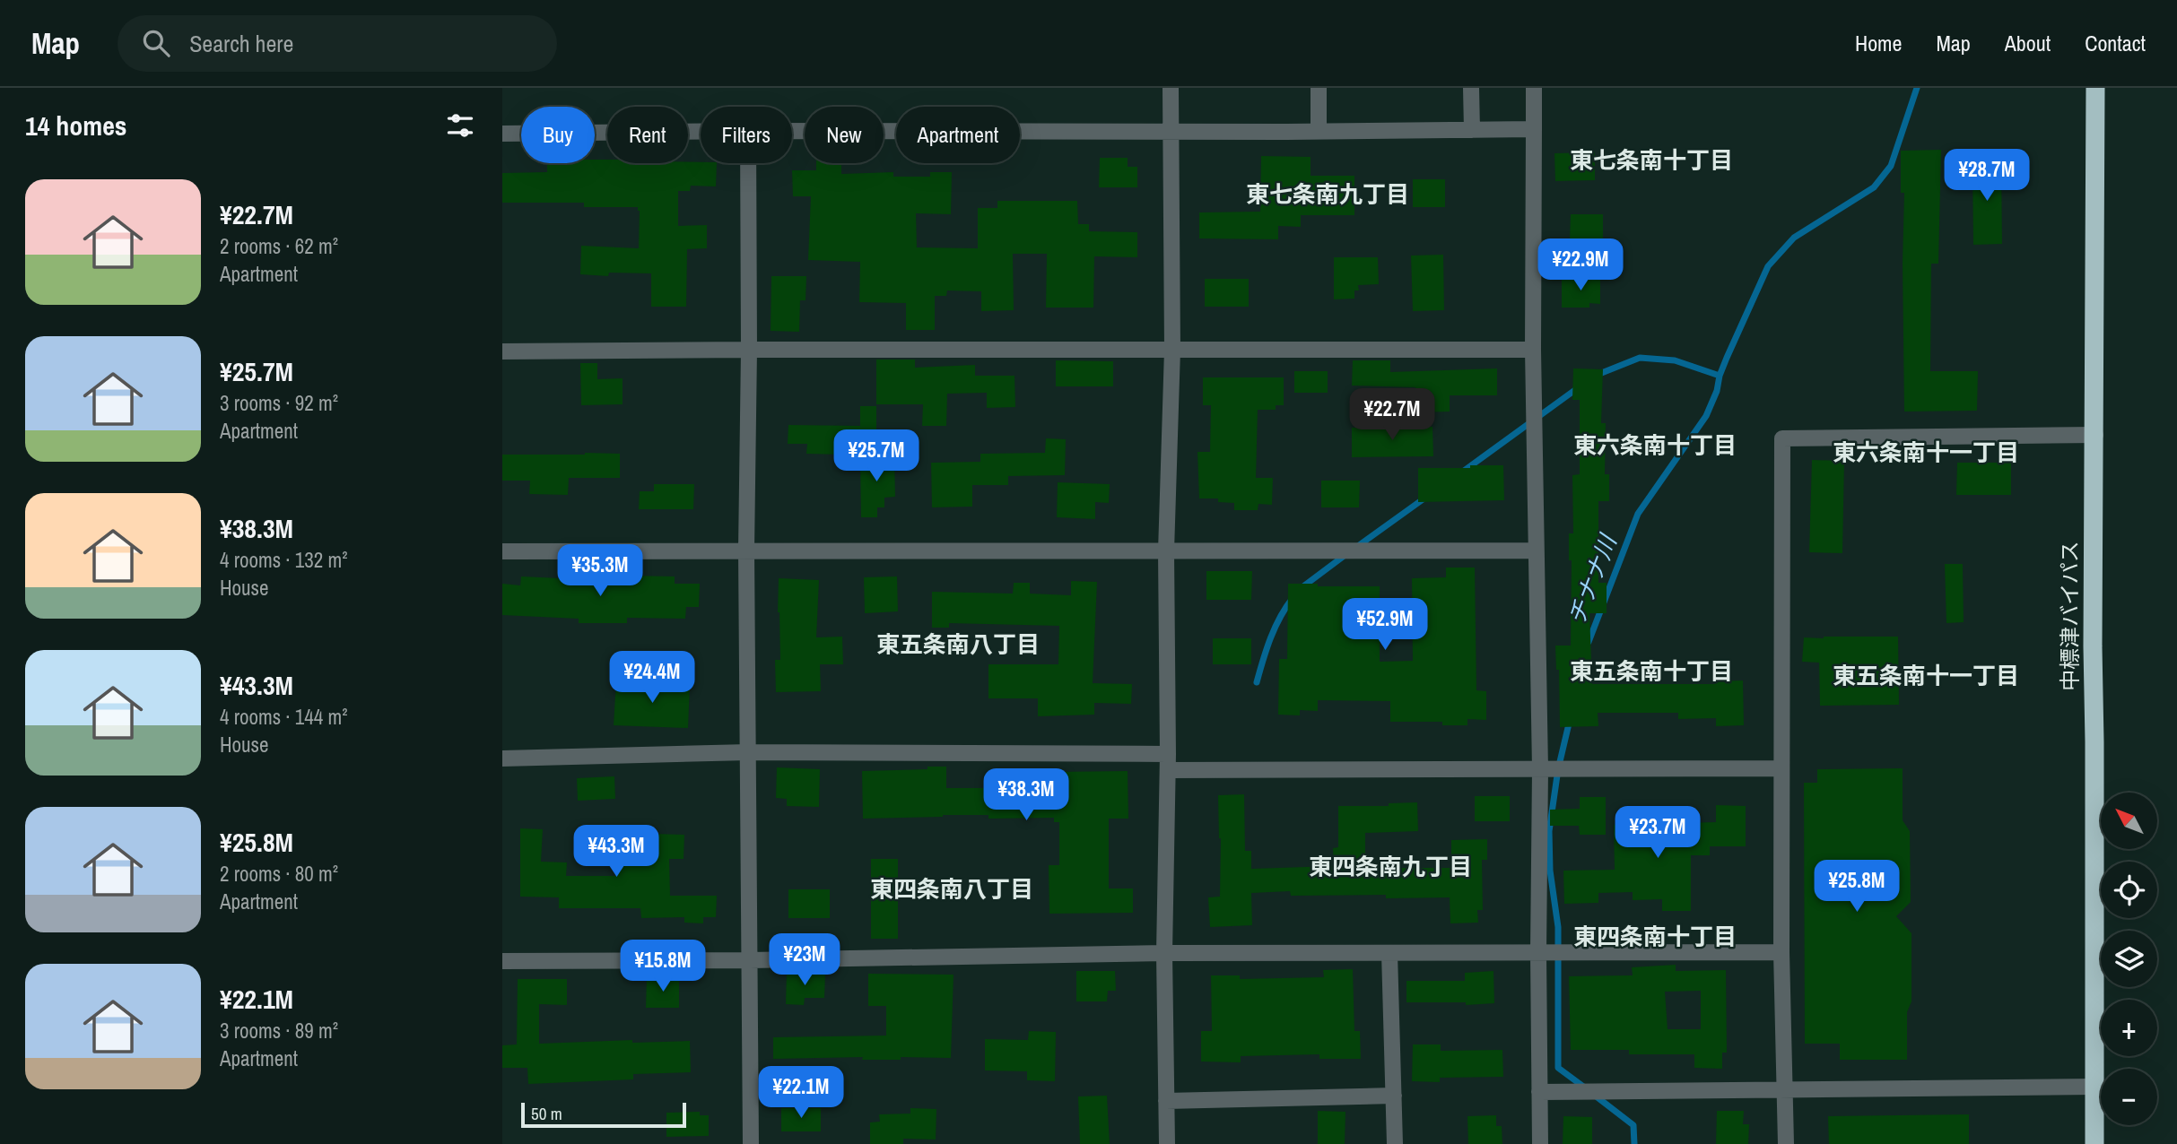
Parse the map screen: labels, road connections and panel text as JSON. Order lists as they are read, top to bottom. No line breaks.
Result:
{"streets":{"highway":["中標津バイパス"]},"districts":["東七条南十丁目","東七条南九丁目","東六条南十丁目","東六条南十一丁目","東五条南八丁目","東五条南十丁目","東五条南十一丁目","東四条南九丁目","東四条南八丁目","東四条南十丁目"],"water":["チナナ川"],"scale_bar":"50 m","north":"top left","page":{"header":"Map","search":"Search here","nav":["Home","Map","About","Contact"],"heading":"14 homes","chip":["Buy","Rent","Filters","New","Apartment"],"price":["¥28.7M","¥22.9M","¥22.7M","¥25.7M","¥35.3M","¥52.9M","¥24.4M","¥38.3M","¥23.7M","¥43.3M","¥25.8M","¥23M","¥15.8M","¥22.1M"],"list":[{"name":"¥22.7M","note":"2 rooms · 62 m² · Apartment"},{"name":"¥25.7M","note":"3 rooms · 92 m² · Apartment"},{"name":"¥38.3M","note":"4 rooms · 132 m² · House"},{"name":"¥43.3M","note":"4 rooms · 144 m² · House"},{"name":"¥25.8M","note":"2 rooms · 80 m² · Apartment"},{"name":"¥22.1M","note":"3 rooms · 89 m² · Apartment"}],"map_buttons":["+","−"],"scale":"50 m"}}
